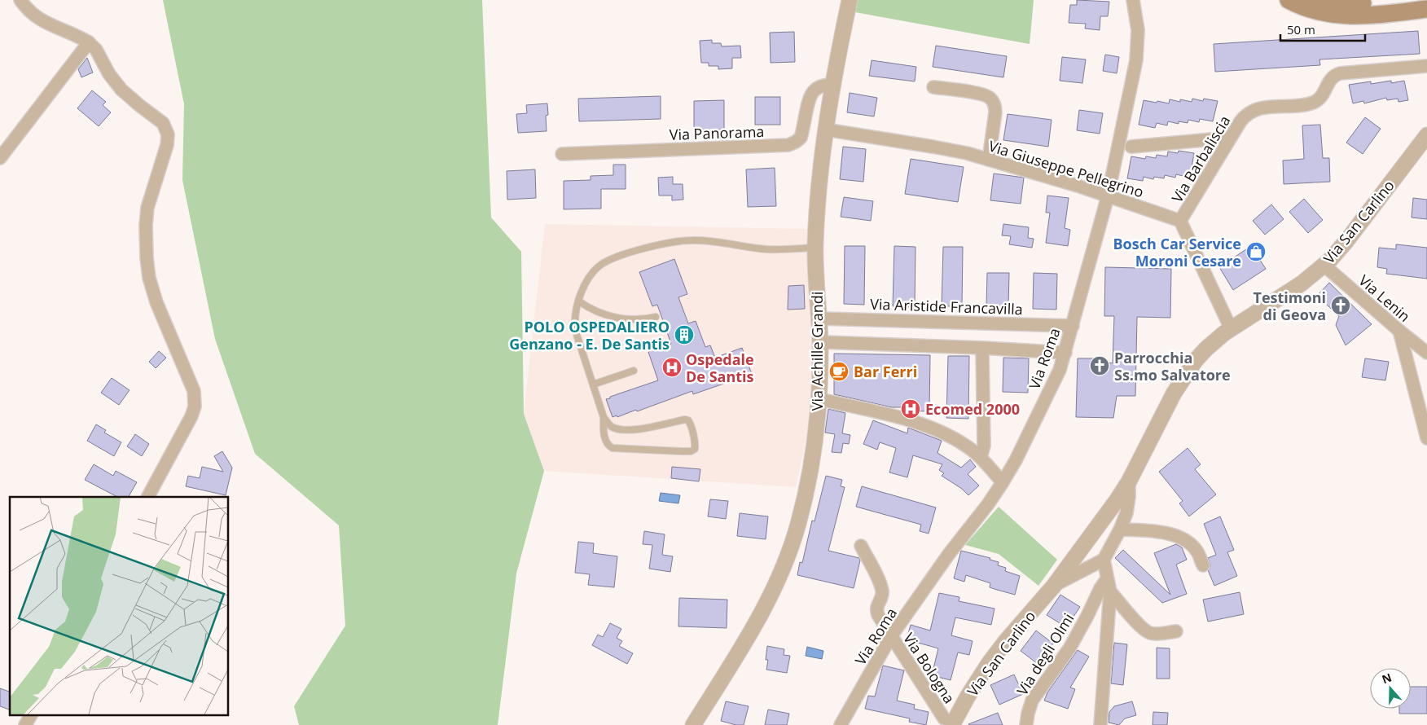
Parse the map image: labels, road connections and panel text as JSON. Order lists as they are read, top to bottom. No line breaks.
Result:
{"streets":{"street":["Via Panorama","Via Barbaliscia","Via Giuseppe Pellegrino","Via San Carlino","Via Lenin","Via Aristide Francavilla","Via Achille Grandi","Via Roma","Via degli Olmi","Via Bologna"]},"crossings":[["Via Panorama","Via Achille Grandi"],["Via Barbaliscia","Via Giuseppe Pellegrino"],["Via Giuseppe Pellegrino","Via Achille Grandi"],["Via Giuseppe Pellegrino","Via Roma"],["Via San Carlino","Via Lenin"],["Via San Carlino","Via Bologna"],["Via Aristide Francavilla","Via Achille Grandi"],["Via Aristide Francavilla","Via Roma"],["Via Roma","Via Bologna"]],"places":{"shop":["Bosch Car Service Moroni Cesare"],"church":["Testimoni di Geova","Parrocchia Ss.mo Salvatore"],"building":["POLO OSPEDALIERO Genzano - E. De Santis"],"hospital":["Ospedale De Santis","Ecomed 2000"],"cafe":["Bar Ferri"]},"scale_bar":"50 m","north":"top"}
